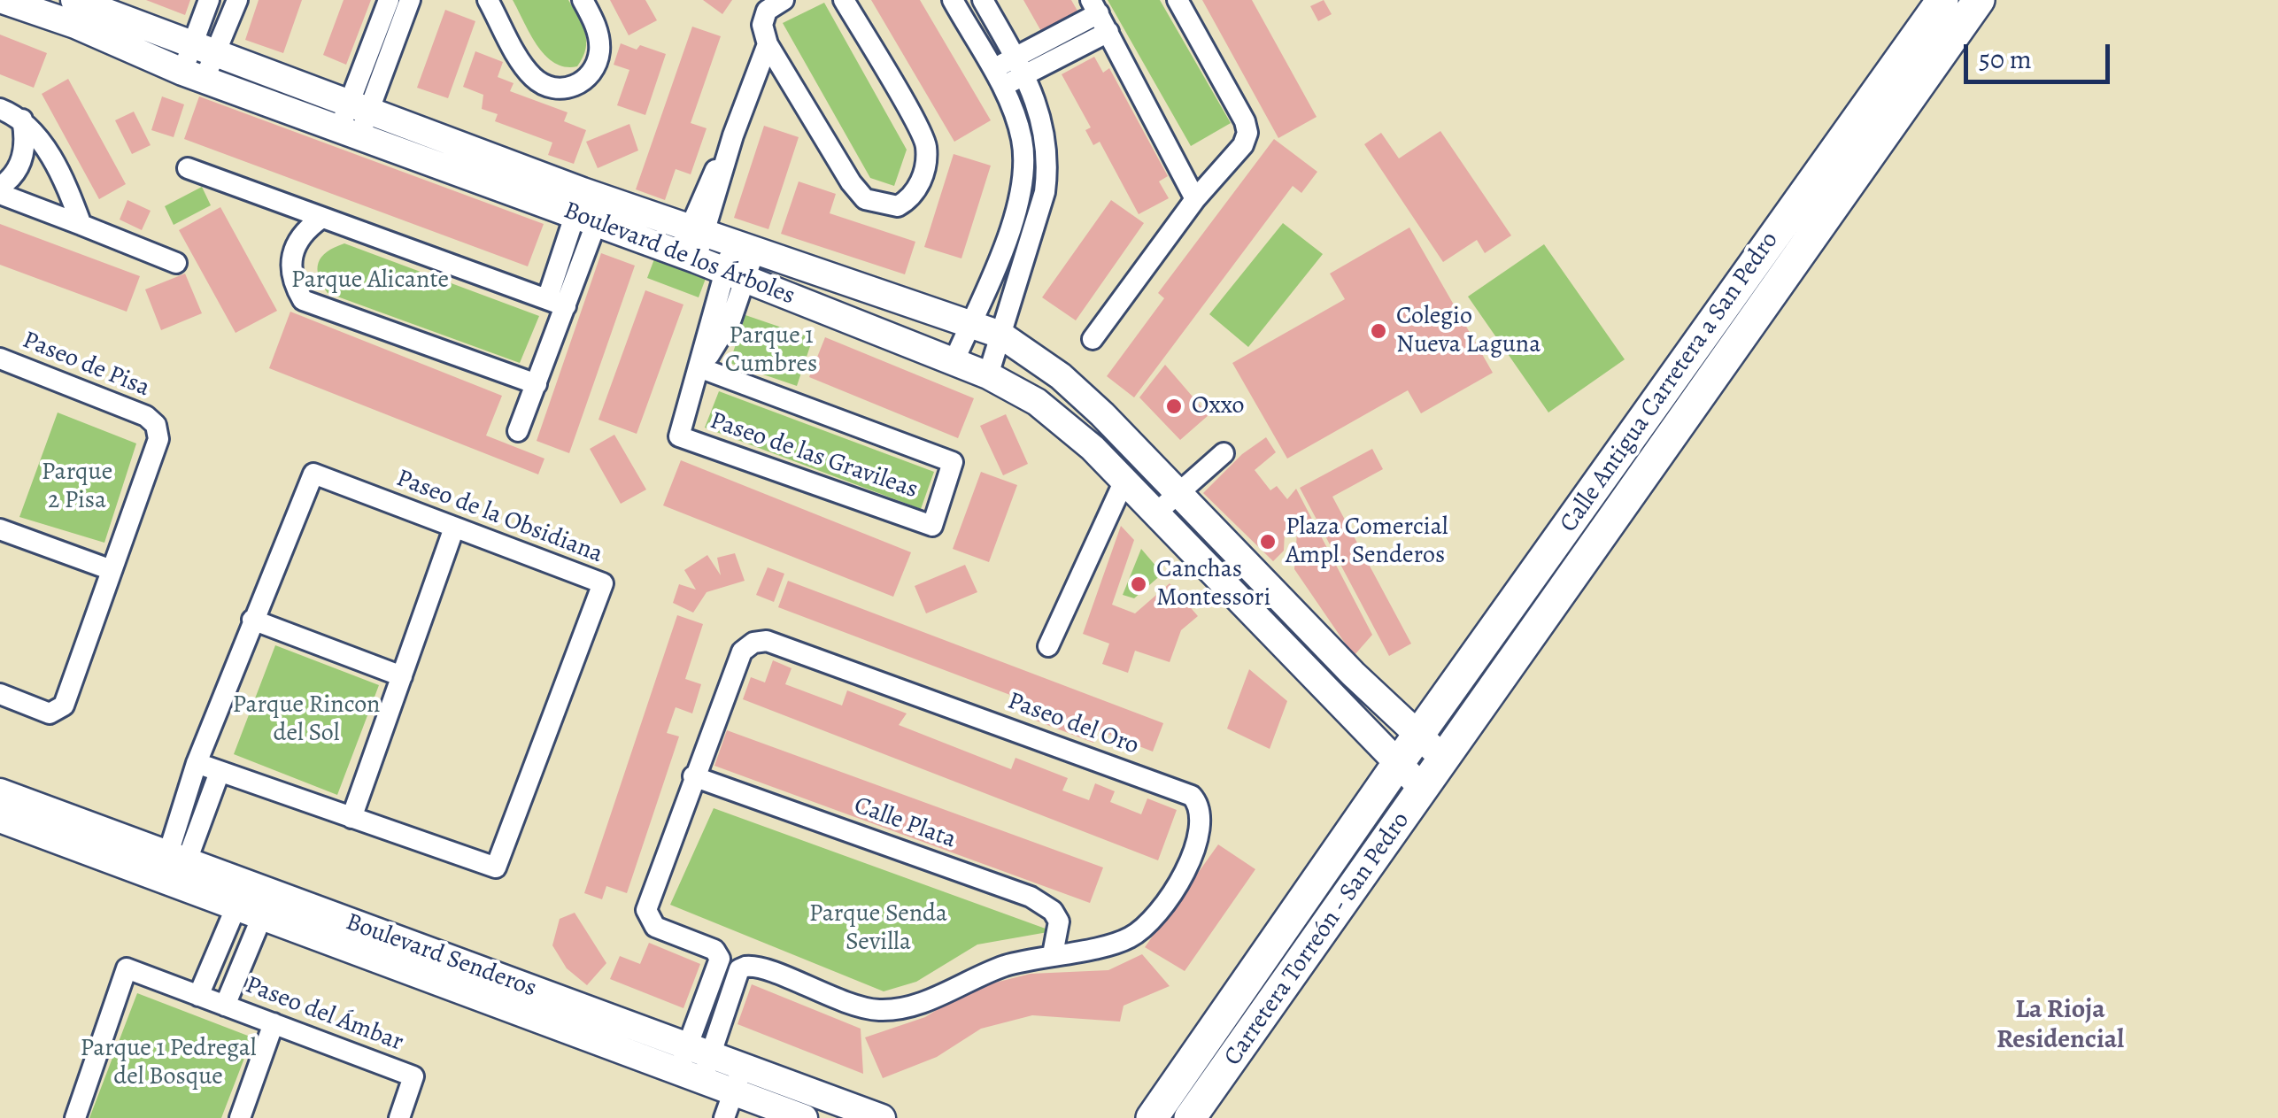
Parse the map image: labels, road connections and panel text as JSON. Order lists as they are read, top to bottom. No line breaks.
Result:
{"streets":{"main road":["Boulevard de los Árboles","Calle Antigua Carretera a San Pedro","Carretera Torreón - San Pedro","Boulevard Senderos"],"street":["Paseo de Pisa","Paseo de las Gravileas","Paseo de la Obsidiana","Paseo del Oro","Calle Plata","Paseo del Ámbar"]},"crossings":[["Boulevard de los Árboles","Calle Antigua Carretera a San Pedro"],["Boulevard de los Árboles","Paseo de las Gravileas"],["Boulevard de los Árboles","Carretera Torreón - San Pedro"],["Calle Antigua Carretera a San Pedro","Carretera Torreón - San Pedro"],["Paseo de la Obsidiana","Boulevard Senderos"],["Paseo del Oro","Calle Plata"],["Paseo del Oro","Boulevard Senderos"],["Boulevard Senderos","Paseo del Ámbar"]],"districts":["La Rioja Residencial"],"parks":["Parque Alicante","Parque 1 Cumbres","Parque 2 Pisa","Parque Rincon del Sol","Parque Senda Sevilla","Parque 1 Pedregal del Bosque"],"places":["Colegio Nueva Laguna","Oxxo","Plaza Comercial Ampl. Senderos","Canchas Montessori"],"scale_bar":"50 m"}
